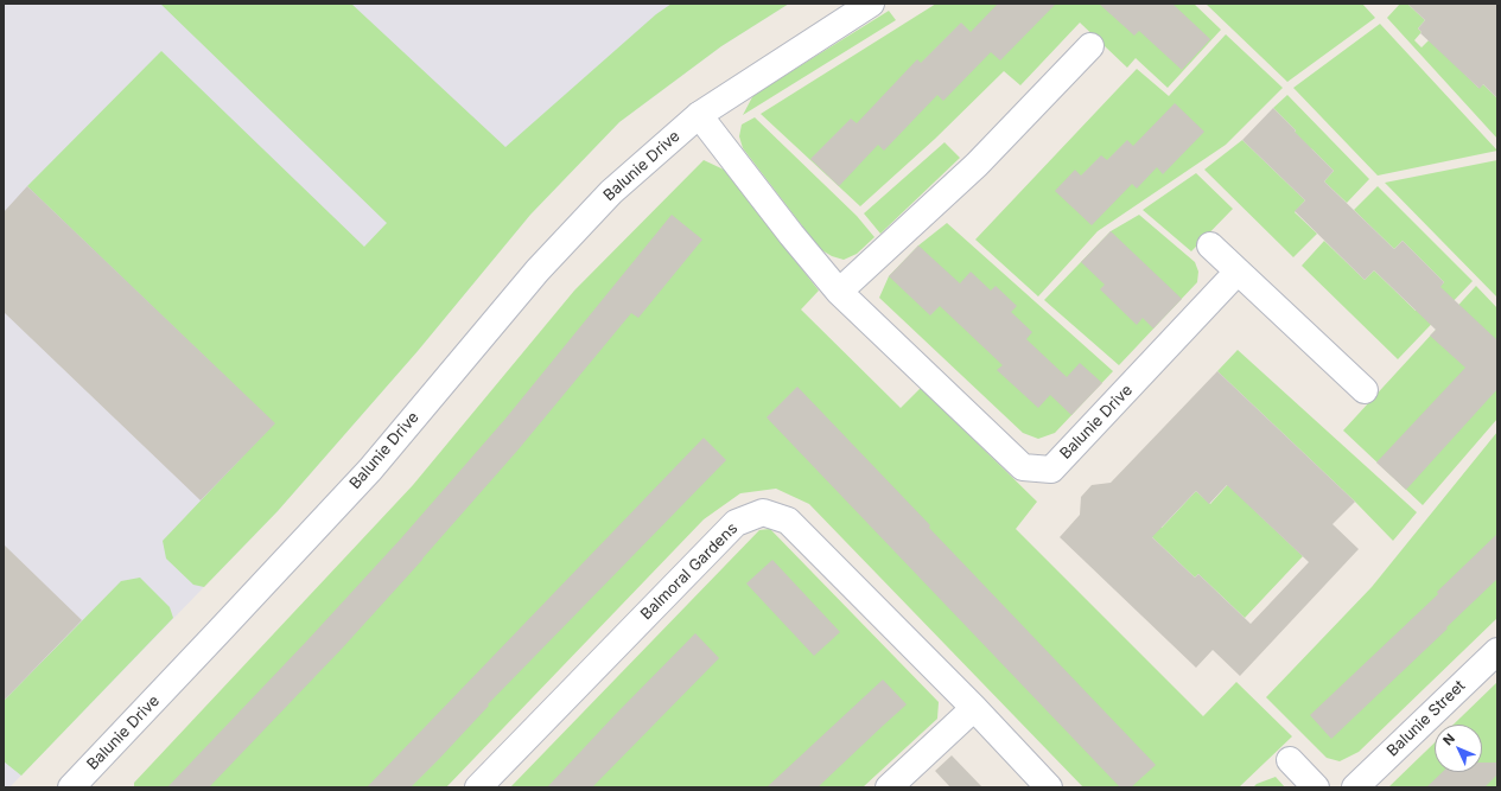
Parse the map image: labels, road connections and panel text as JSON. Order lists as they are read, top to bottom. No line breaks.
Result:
{"streets":{"street":["Balunie Drive","Balmoral Gardens","Balunie Street"]},"north":"top left"}
